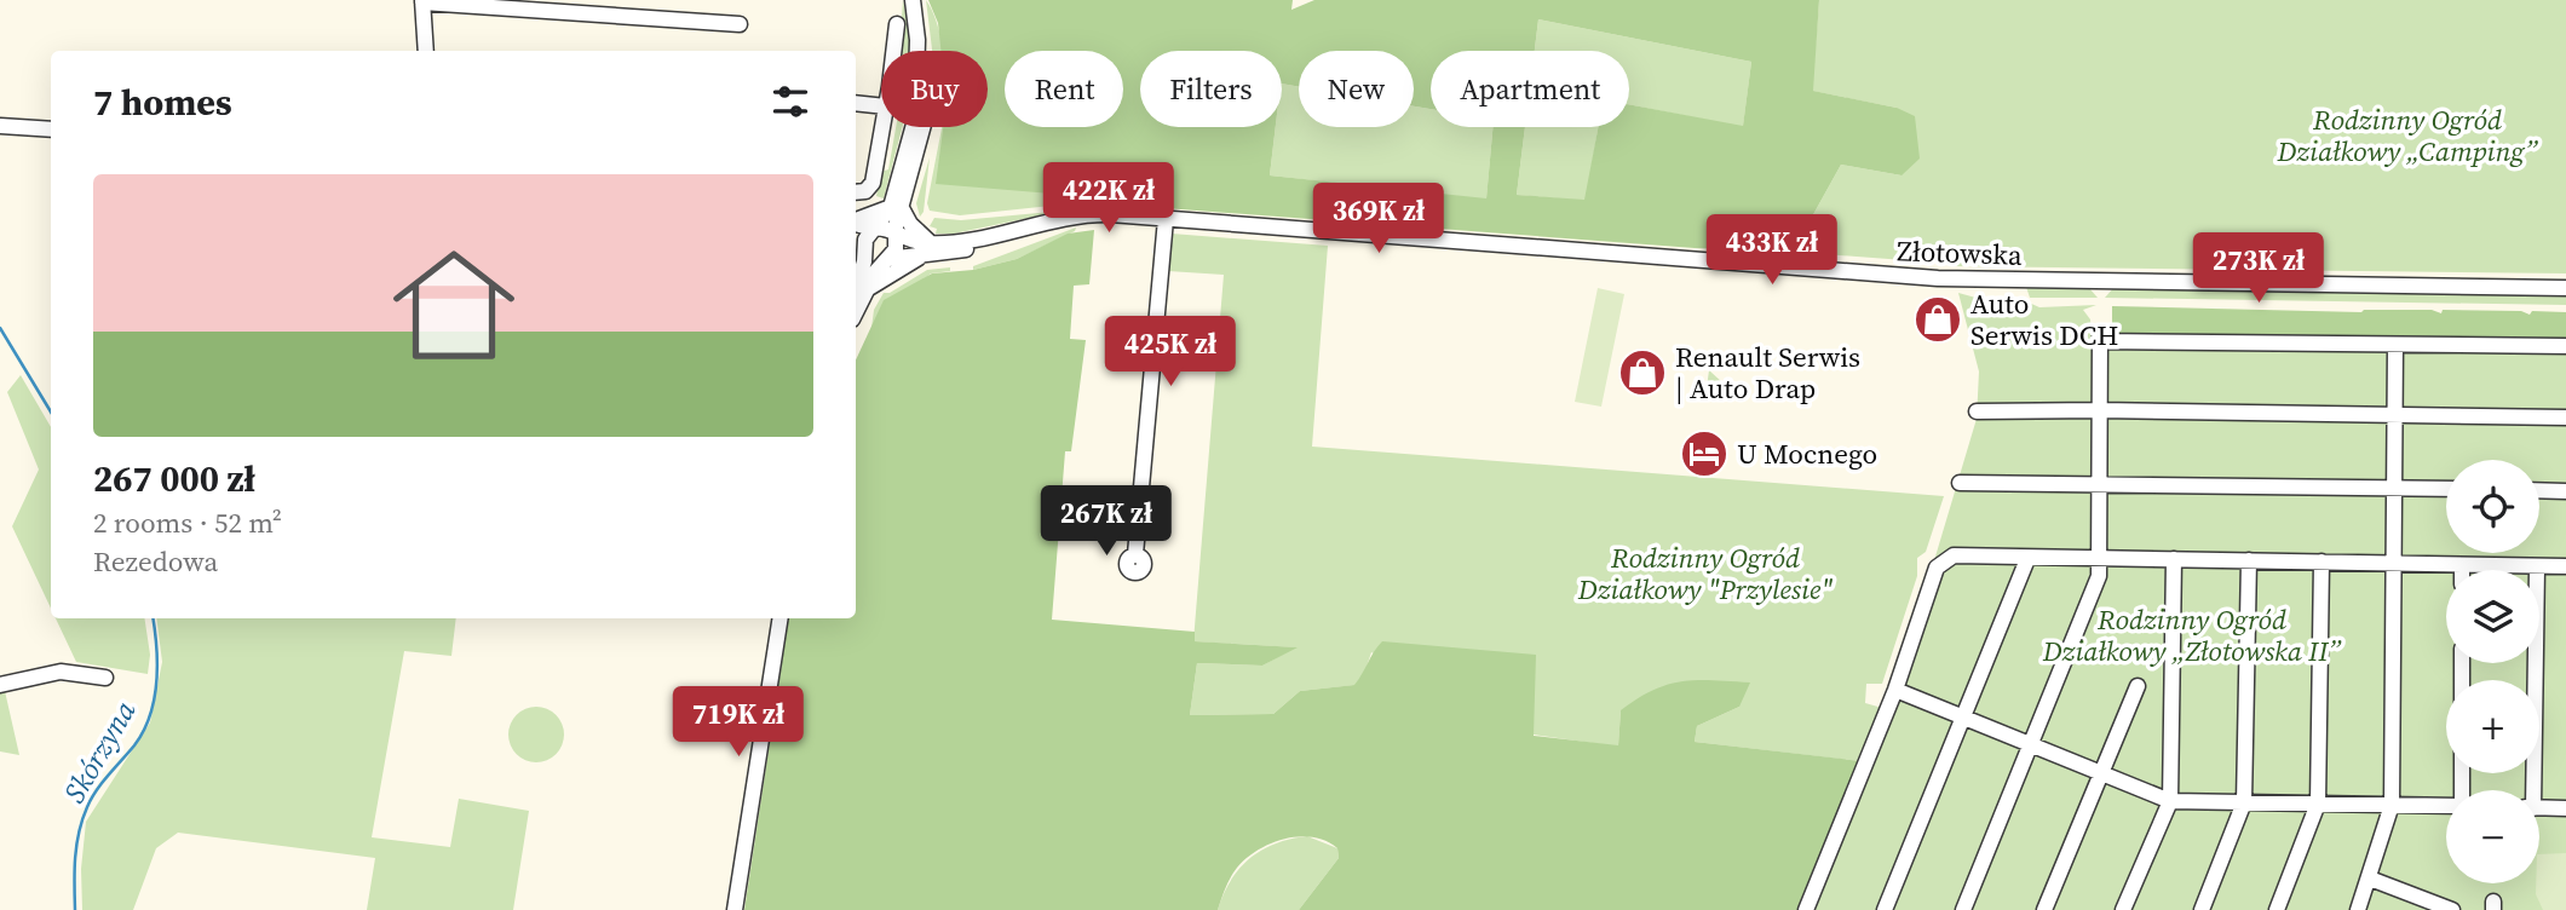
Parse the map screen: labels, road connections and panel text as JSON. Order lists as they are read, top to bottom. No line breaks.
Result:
{"streets":{"street":["Złotowska"]},"water":["Skórzyna"],"parks":["Rodzinny Ogród Działkowy „Camping”","Rodzinny Ogród Działkowy \"Przylesie\"","Rodzinny Ogród Działkowy „Złotowska II”"],"places":{"shop":["Auto Serwis DCH","Renault Serwis | Auto Drap"],"hotel":["U Mocnego"]},"page":{"chip":["Buy","Rent","Filters","New","Apartment"],"heading":"7 homes","list":[{"name":"267 000 zł","note":"2 rooms · 52 m² · Rezedowa"}],"price":["422K zł","369K zł","433K zł","273K zł","425K zł","267K zł","719K zł"],"map_buttons":["+","−"]}}
